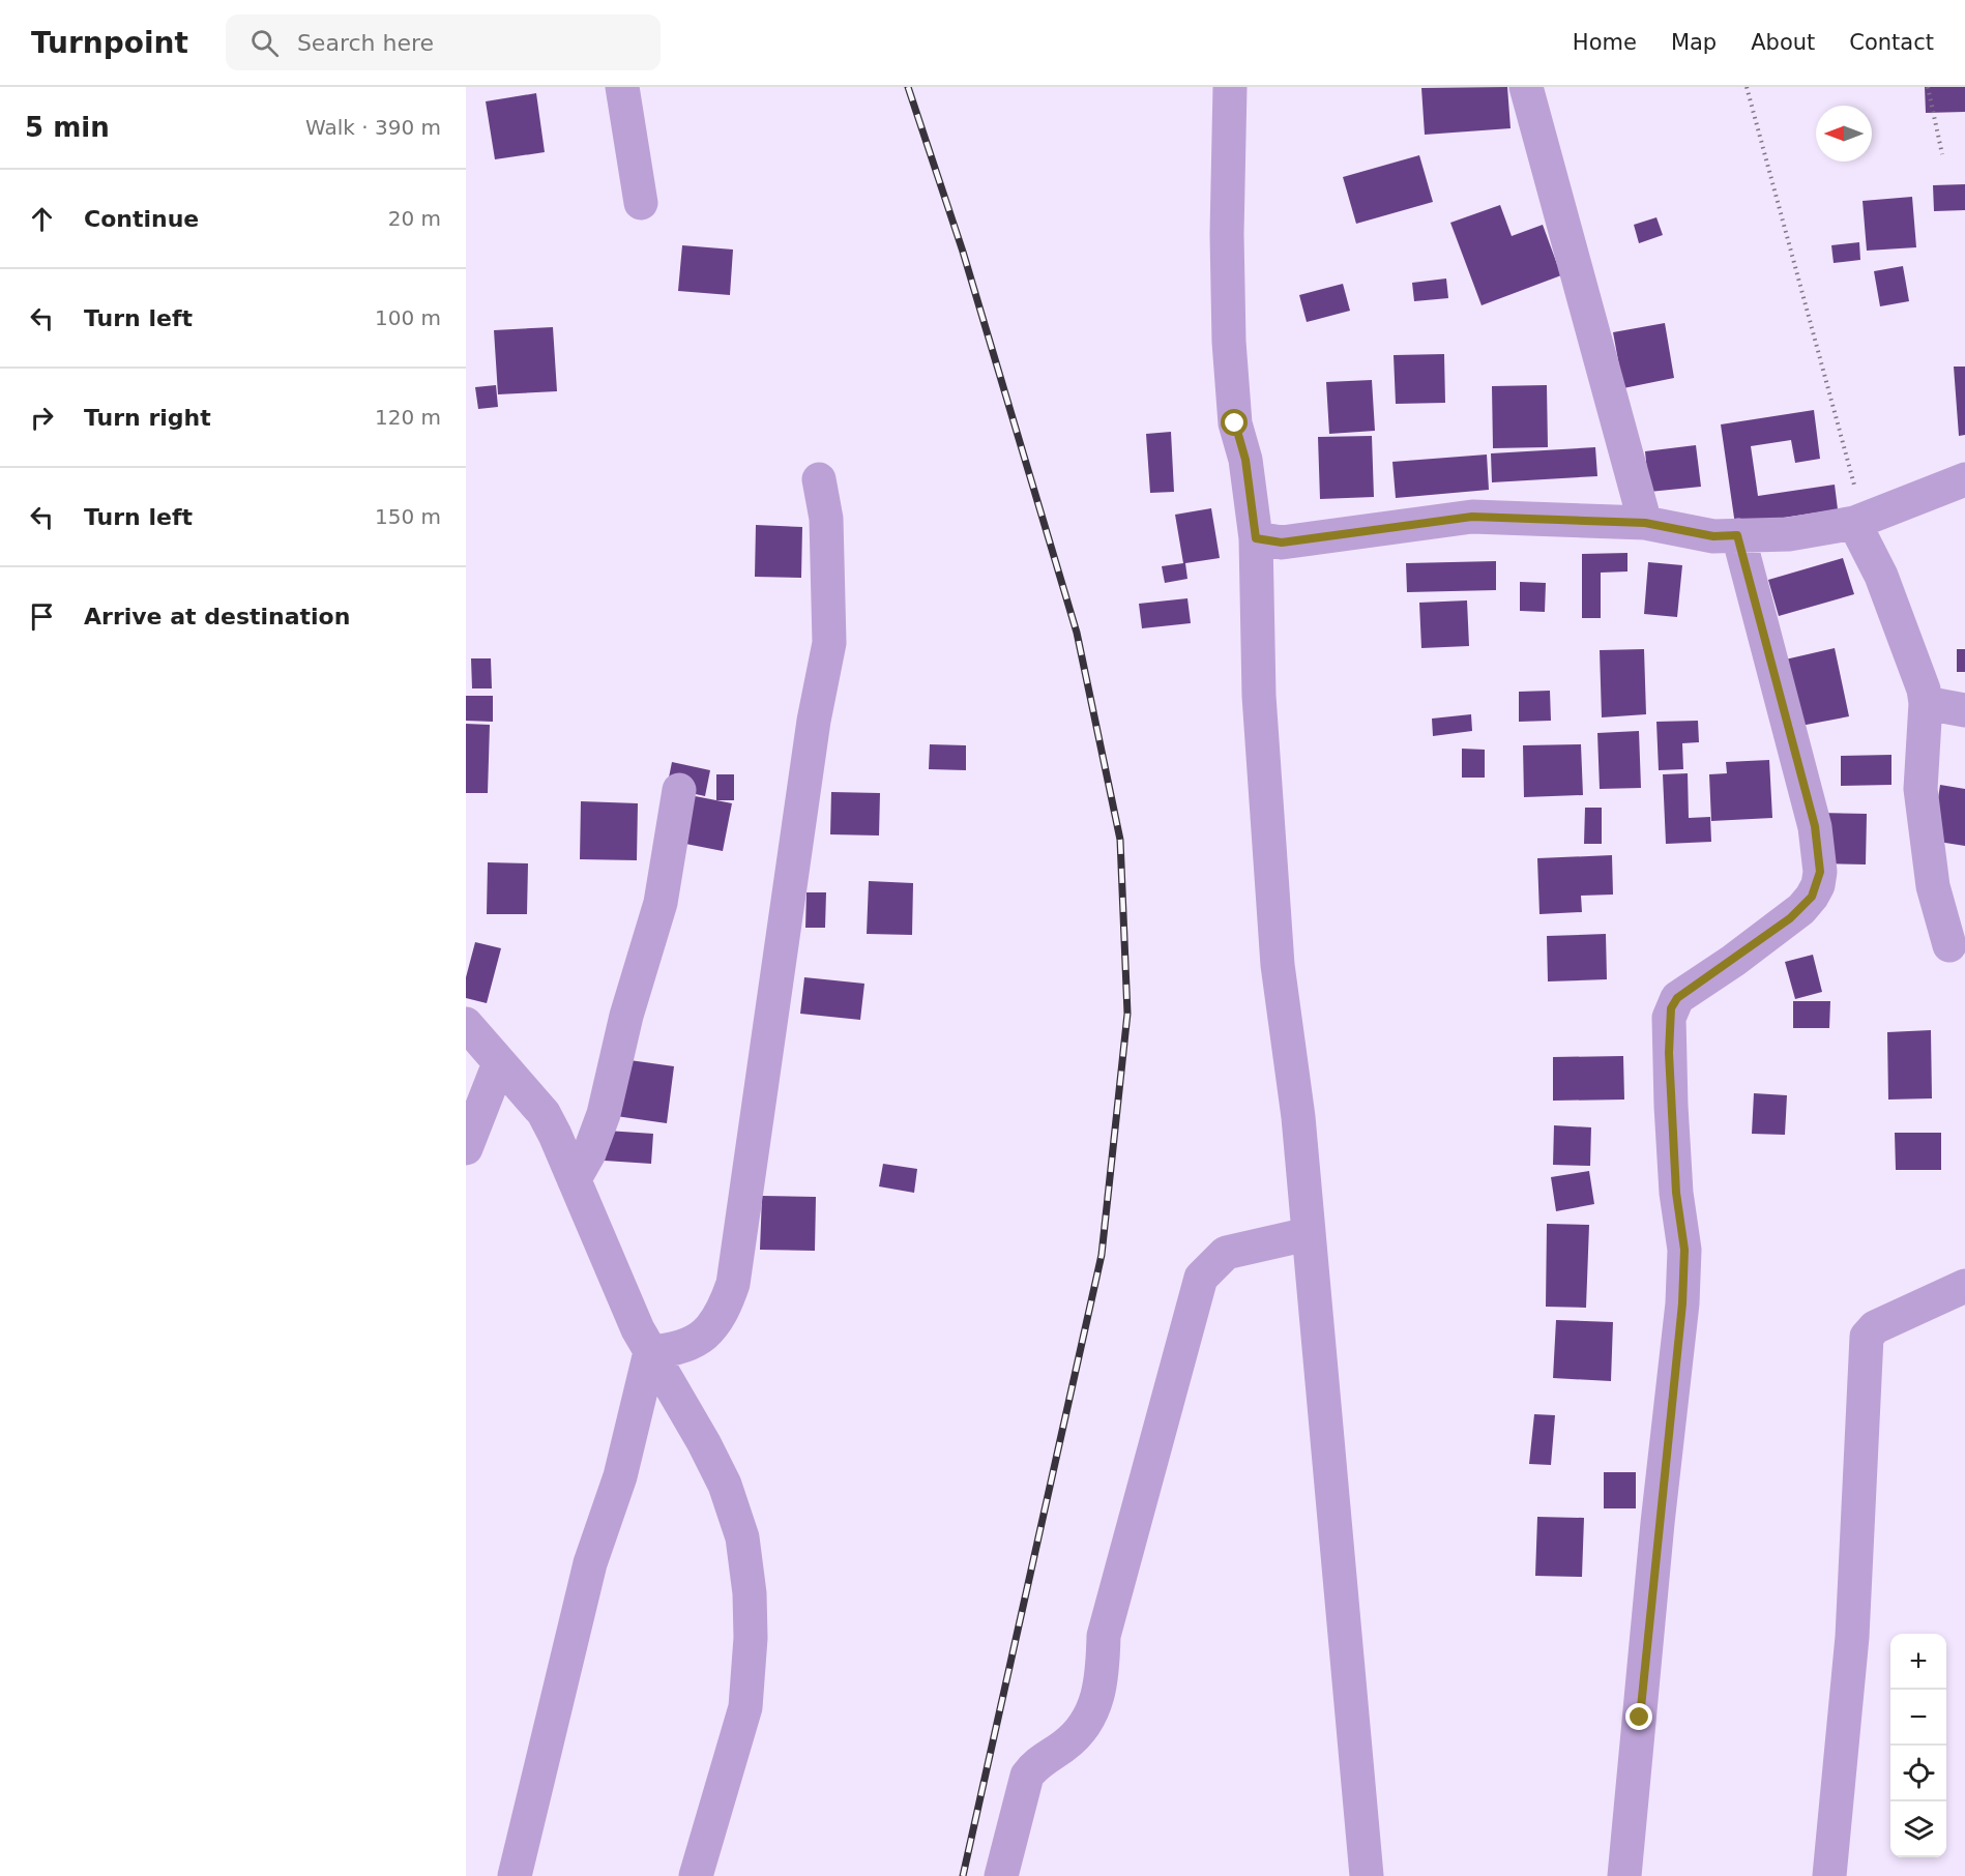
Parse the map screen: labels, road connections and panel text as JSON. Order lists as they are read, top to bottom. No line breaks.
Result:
{"north":"left","page":{"header":"Turnpoint","search":"Search here","nav":["Home","Map","About","Contact"],"heading":["5 min","Walk · 390 m"],"list":[["Continue","20 m"],["Turn left","100 m"],["Turn right","120 m"],["Turn left","150 m"],"Arrive at destination"],"map_buttons":["+","−"]}}
